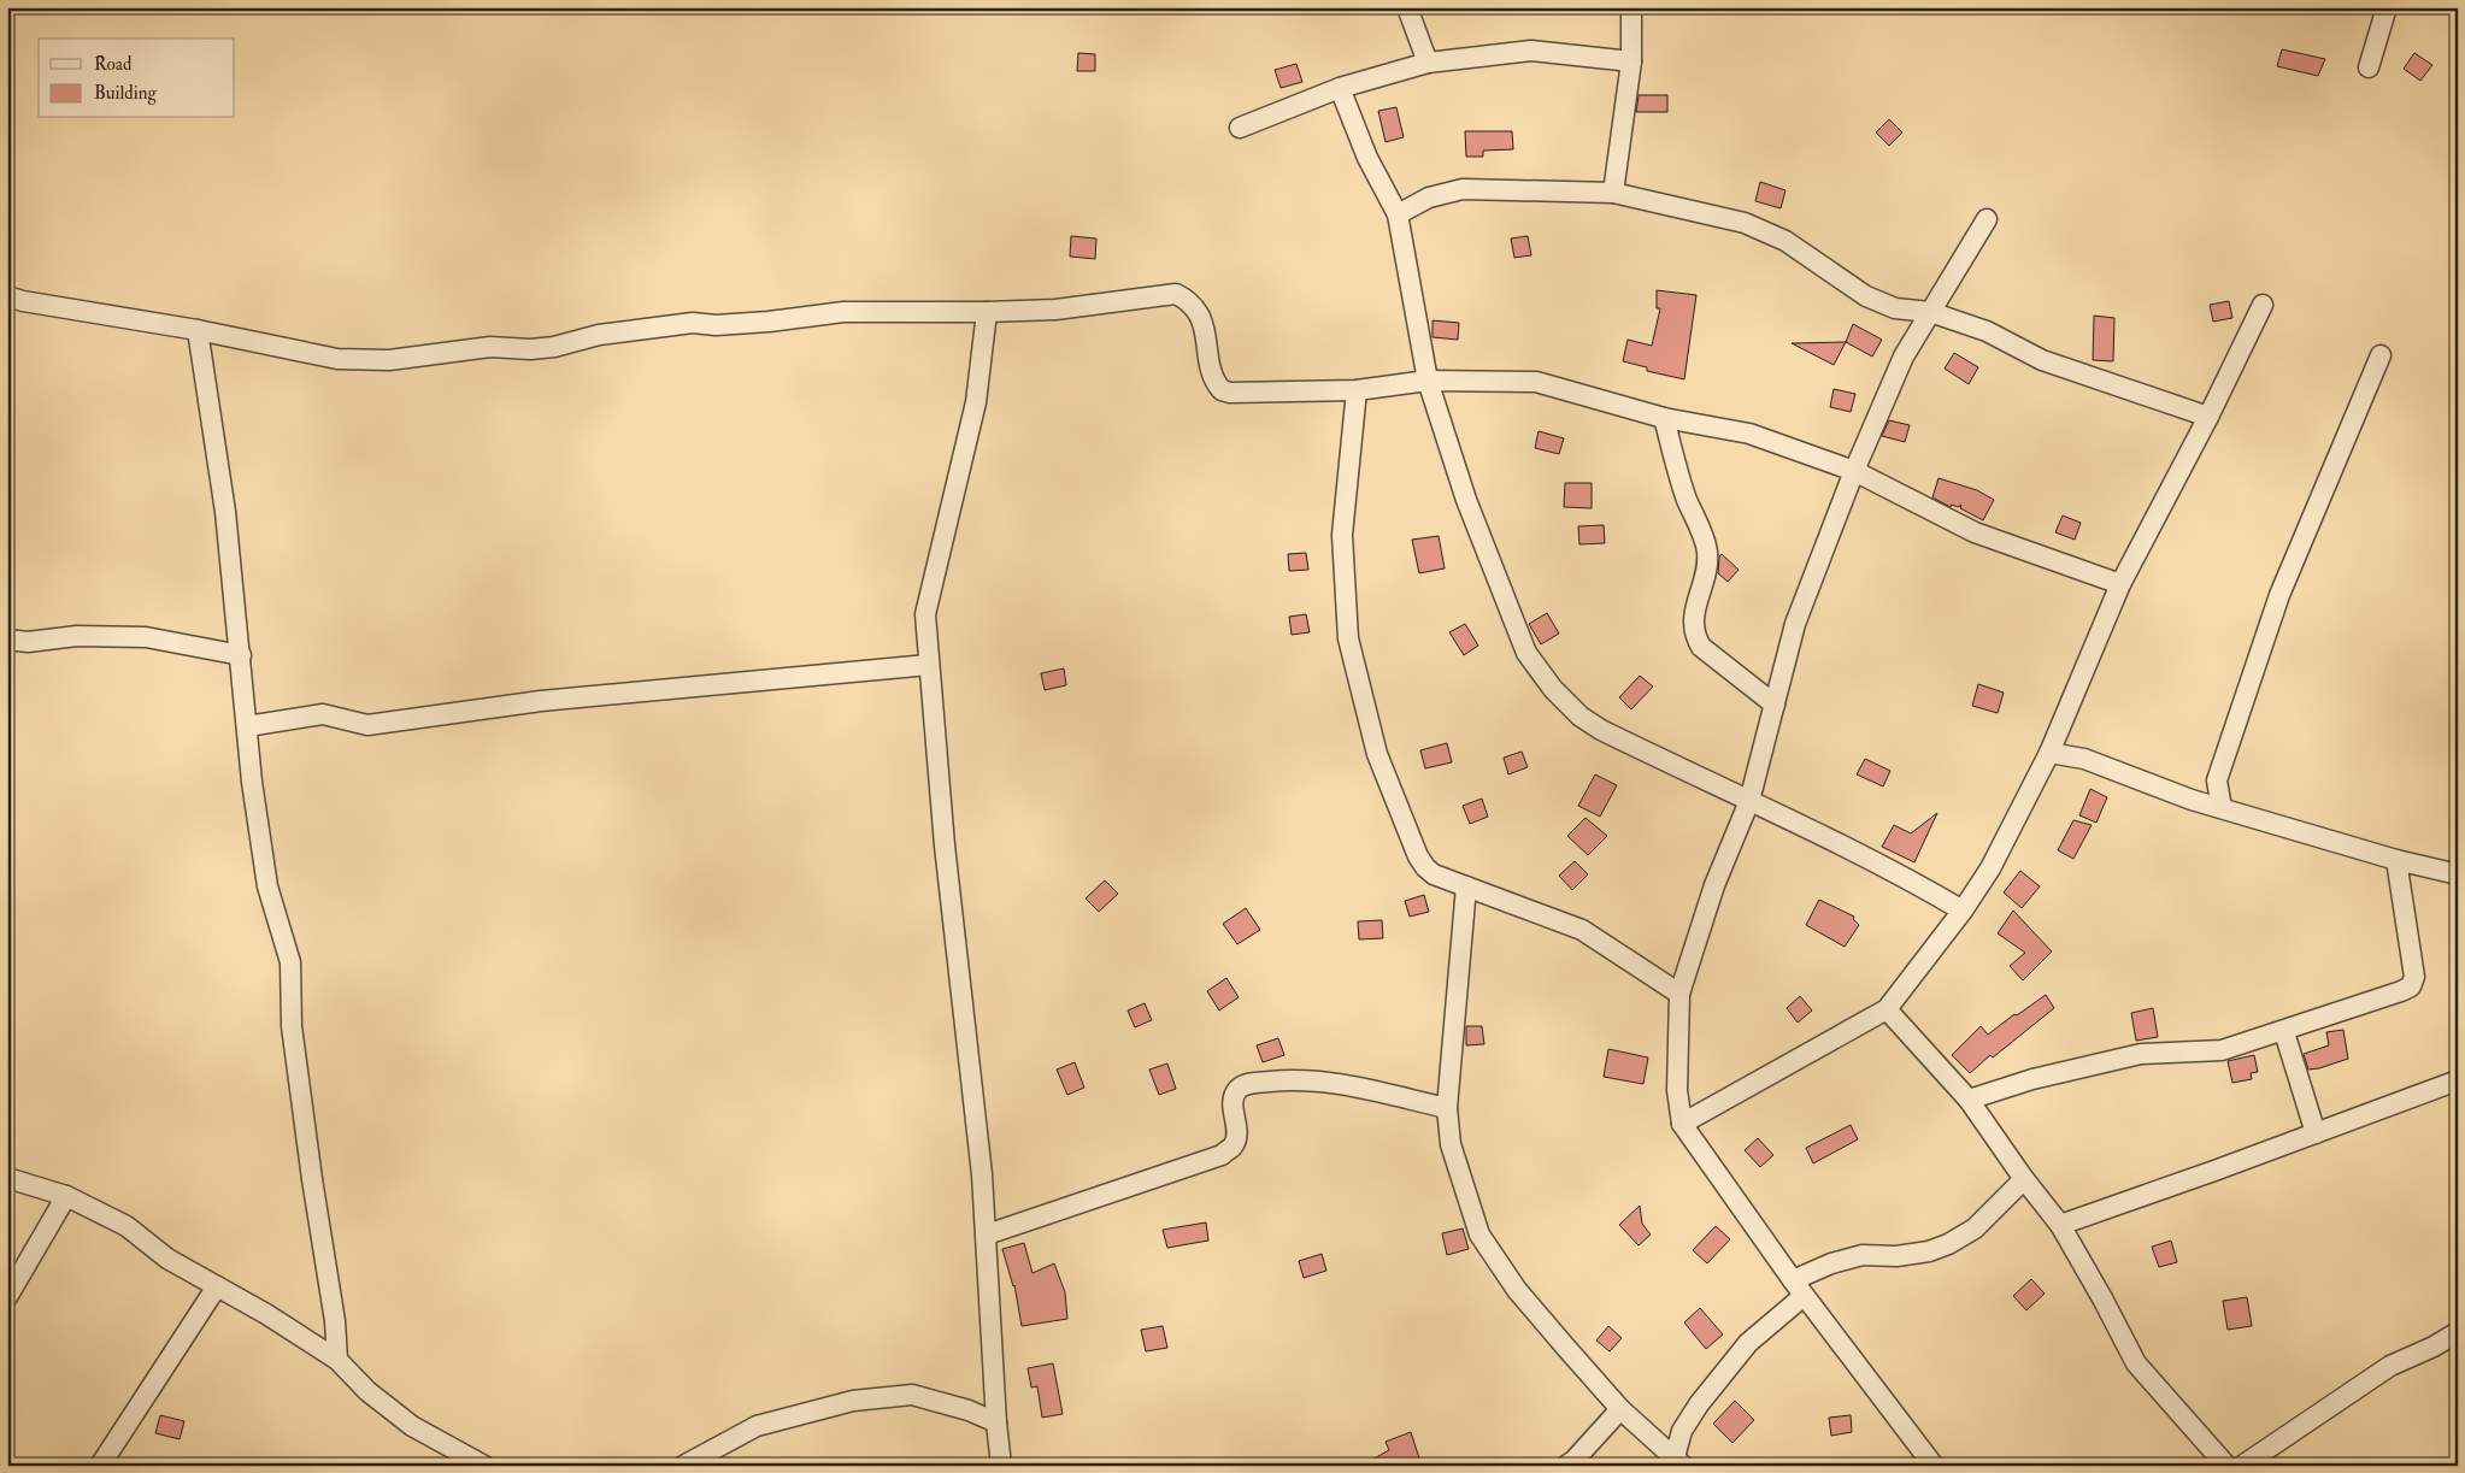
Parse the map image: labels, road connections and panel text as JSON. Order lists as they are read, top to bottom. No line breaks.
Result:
{"legend":["Road","Building"]}
